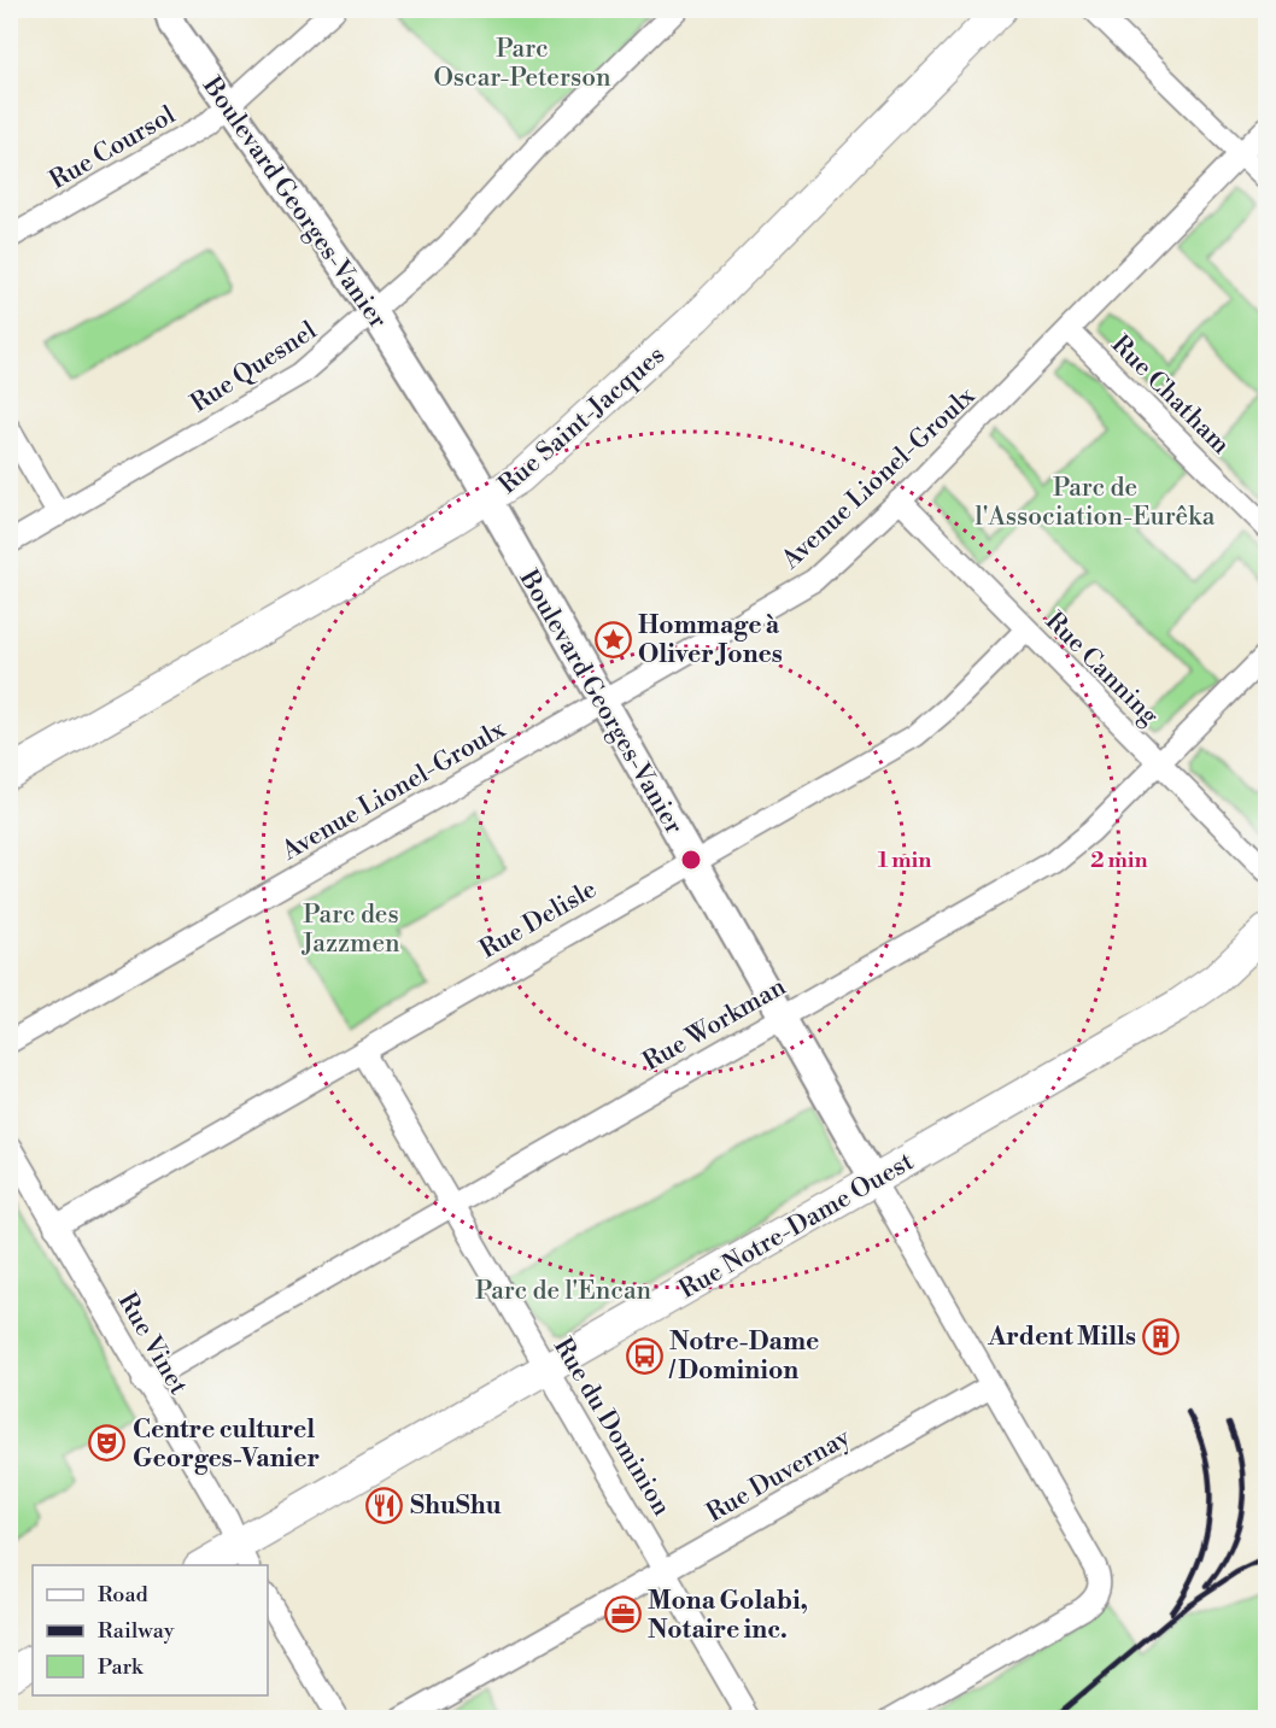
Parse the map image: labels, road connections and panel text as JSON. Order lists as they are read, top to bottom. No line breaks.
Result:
{"streets":{"main road":["Rue Saint-Jacques","Rue Notre-Dame Ouest"],"street":["Rue Coursol","Boulevard Georges-Vanier","Rue Quesnel","Rue Chatham","Avenue Lionel-Groulx","Rue Canning","Rue Delisle","Rue Workman","Rue Vinet","Rue du Dominion","Rue Duvernay"]},"crossings":[["Rue Coursol","Boulevard Georges-Vanier"],["Boulevard Georges-Vanier","Rue Quesnel"],["Boulevard Georges-Vanier","Rue Saint-Jacques"],["Boulevard Georges-Vanier","Avenue Lionel-Groulx"],["Boulevard Georges-Vanier","Rue Delisle"],["Boulevard Georges-Vanier","Rue Workman"],["Boulevard Georges-Vanier","Rue Notre-Dame Ouest"],["Boulevard Georges-Vanier","Rue Duvernay"],["Rue Chatham","Avenue Lionel-Groulx"],["Avenue Lionel-Groulx","Rue Canning"],["Rue Canning","Rue Delisle"],["Rue Canning","Rue Workman"],["Rue Delisle","Rue Vinet"],["Rue Delisle","Rue du Dominion"],["Rue Workman","Rue Vinet"],["Rue Workman","Rue du Dominion"],["Rue Notre-Dame Ouest","Rue Vinet"],["Rue Notre-Dame Ouest","Rue du Dominion"],["Rue du Dominion","Rue Duvernay"]],"parks":["Parc Oscar-Peterson","Parc de l'Association-Eurêka","Parc des Jazzmen","Parc de l'Encan"],"places":{"place":["Hommage à Oliver Jones"],"building":["Ardent Mills"],"bus stop":["Notre-Dame / Dominion"],"theatre":["Centre culturel Georges-Vanier"],"restaurant":["ShuShu"],"office":["Mona Golabi, Notaire inc."]},"legend":["Road","Railway","Park"],"rings":["1 min","2 min"]}
